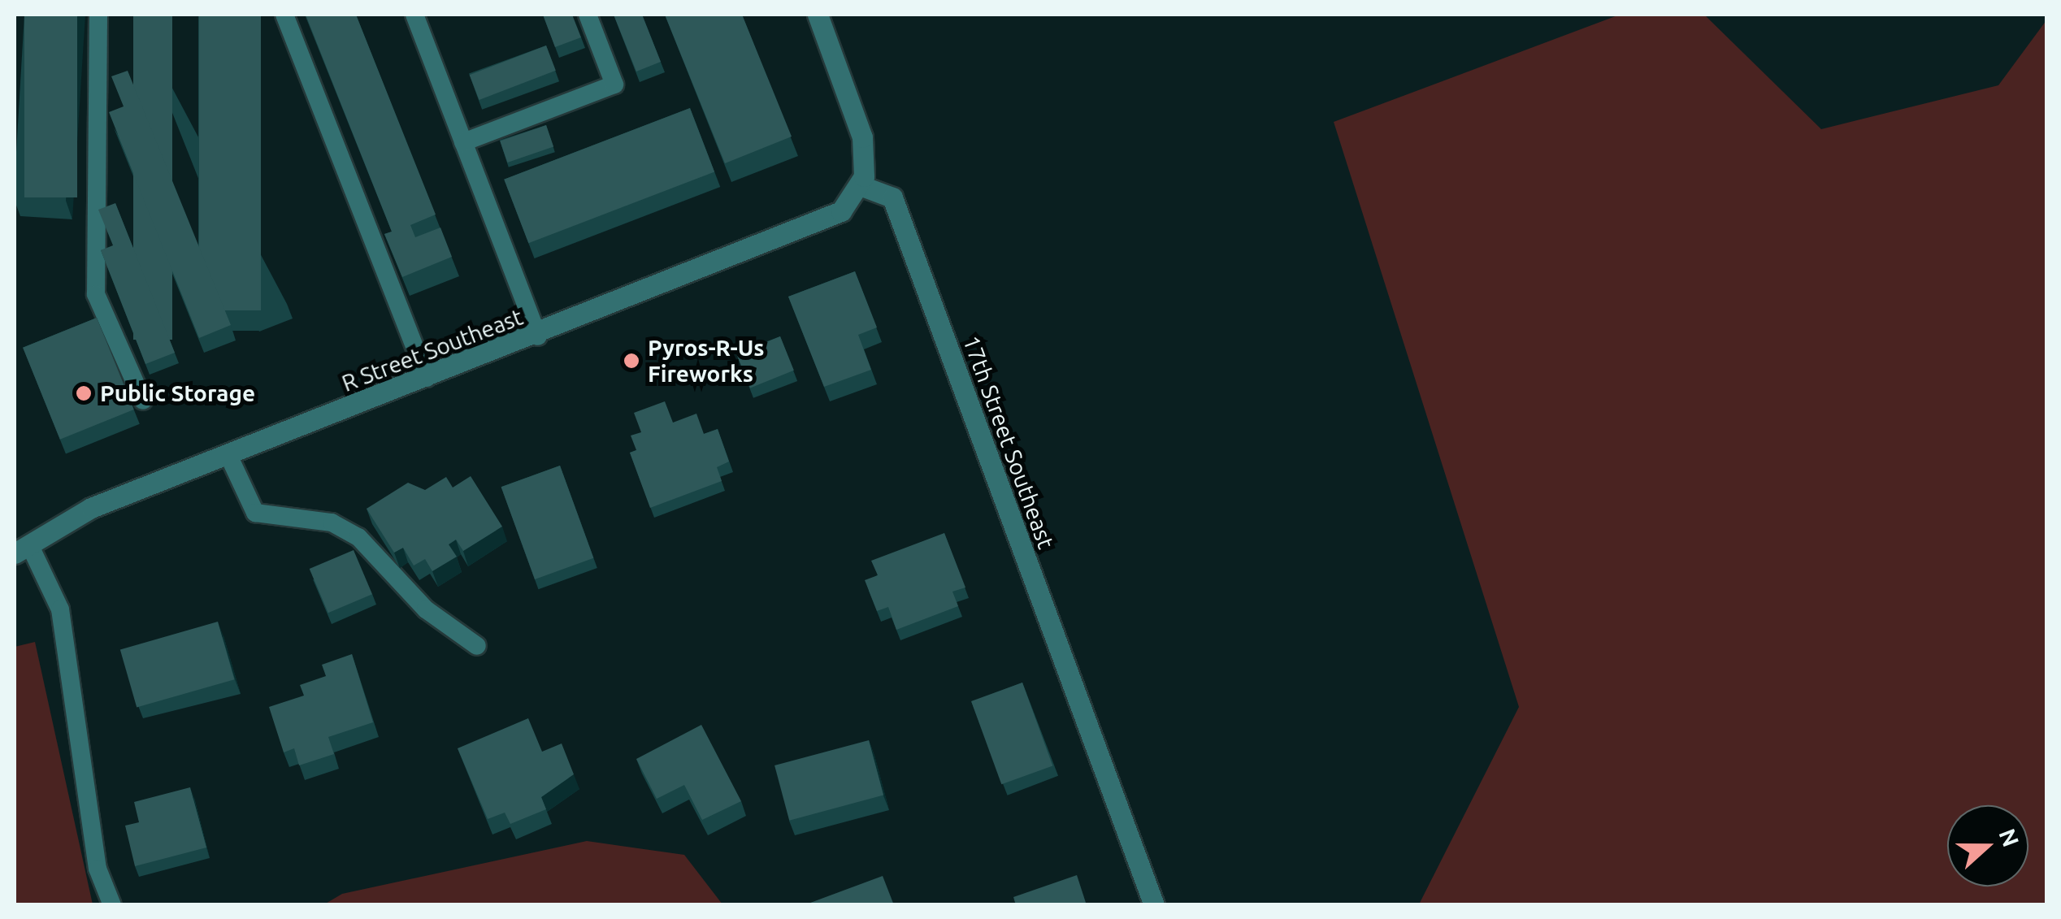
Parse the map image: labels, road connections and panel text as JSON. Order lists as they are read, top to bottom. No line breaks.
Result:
{"streets":{"street":["R Street Southeast","17th Street Southeast"]},"crossings":[["R Street Southeast","17th Street Southeast"]],"places":["Pyros-R-Us Fireworks","Public Storage"],"north":"right"}
